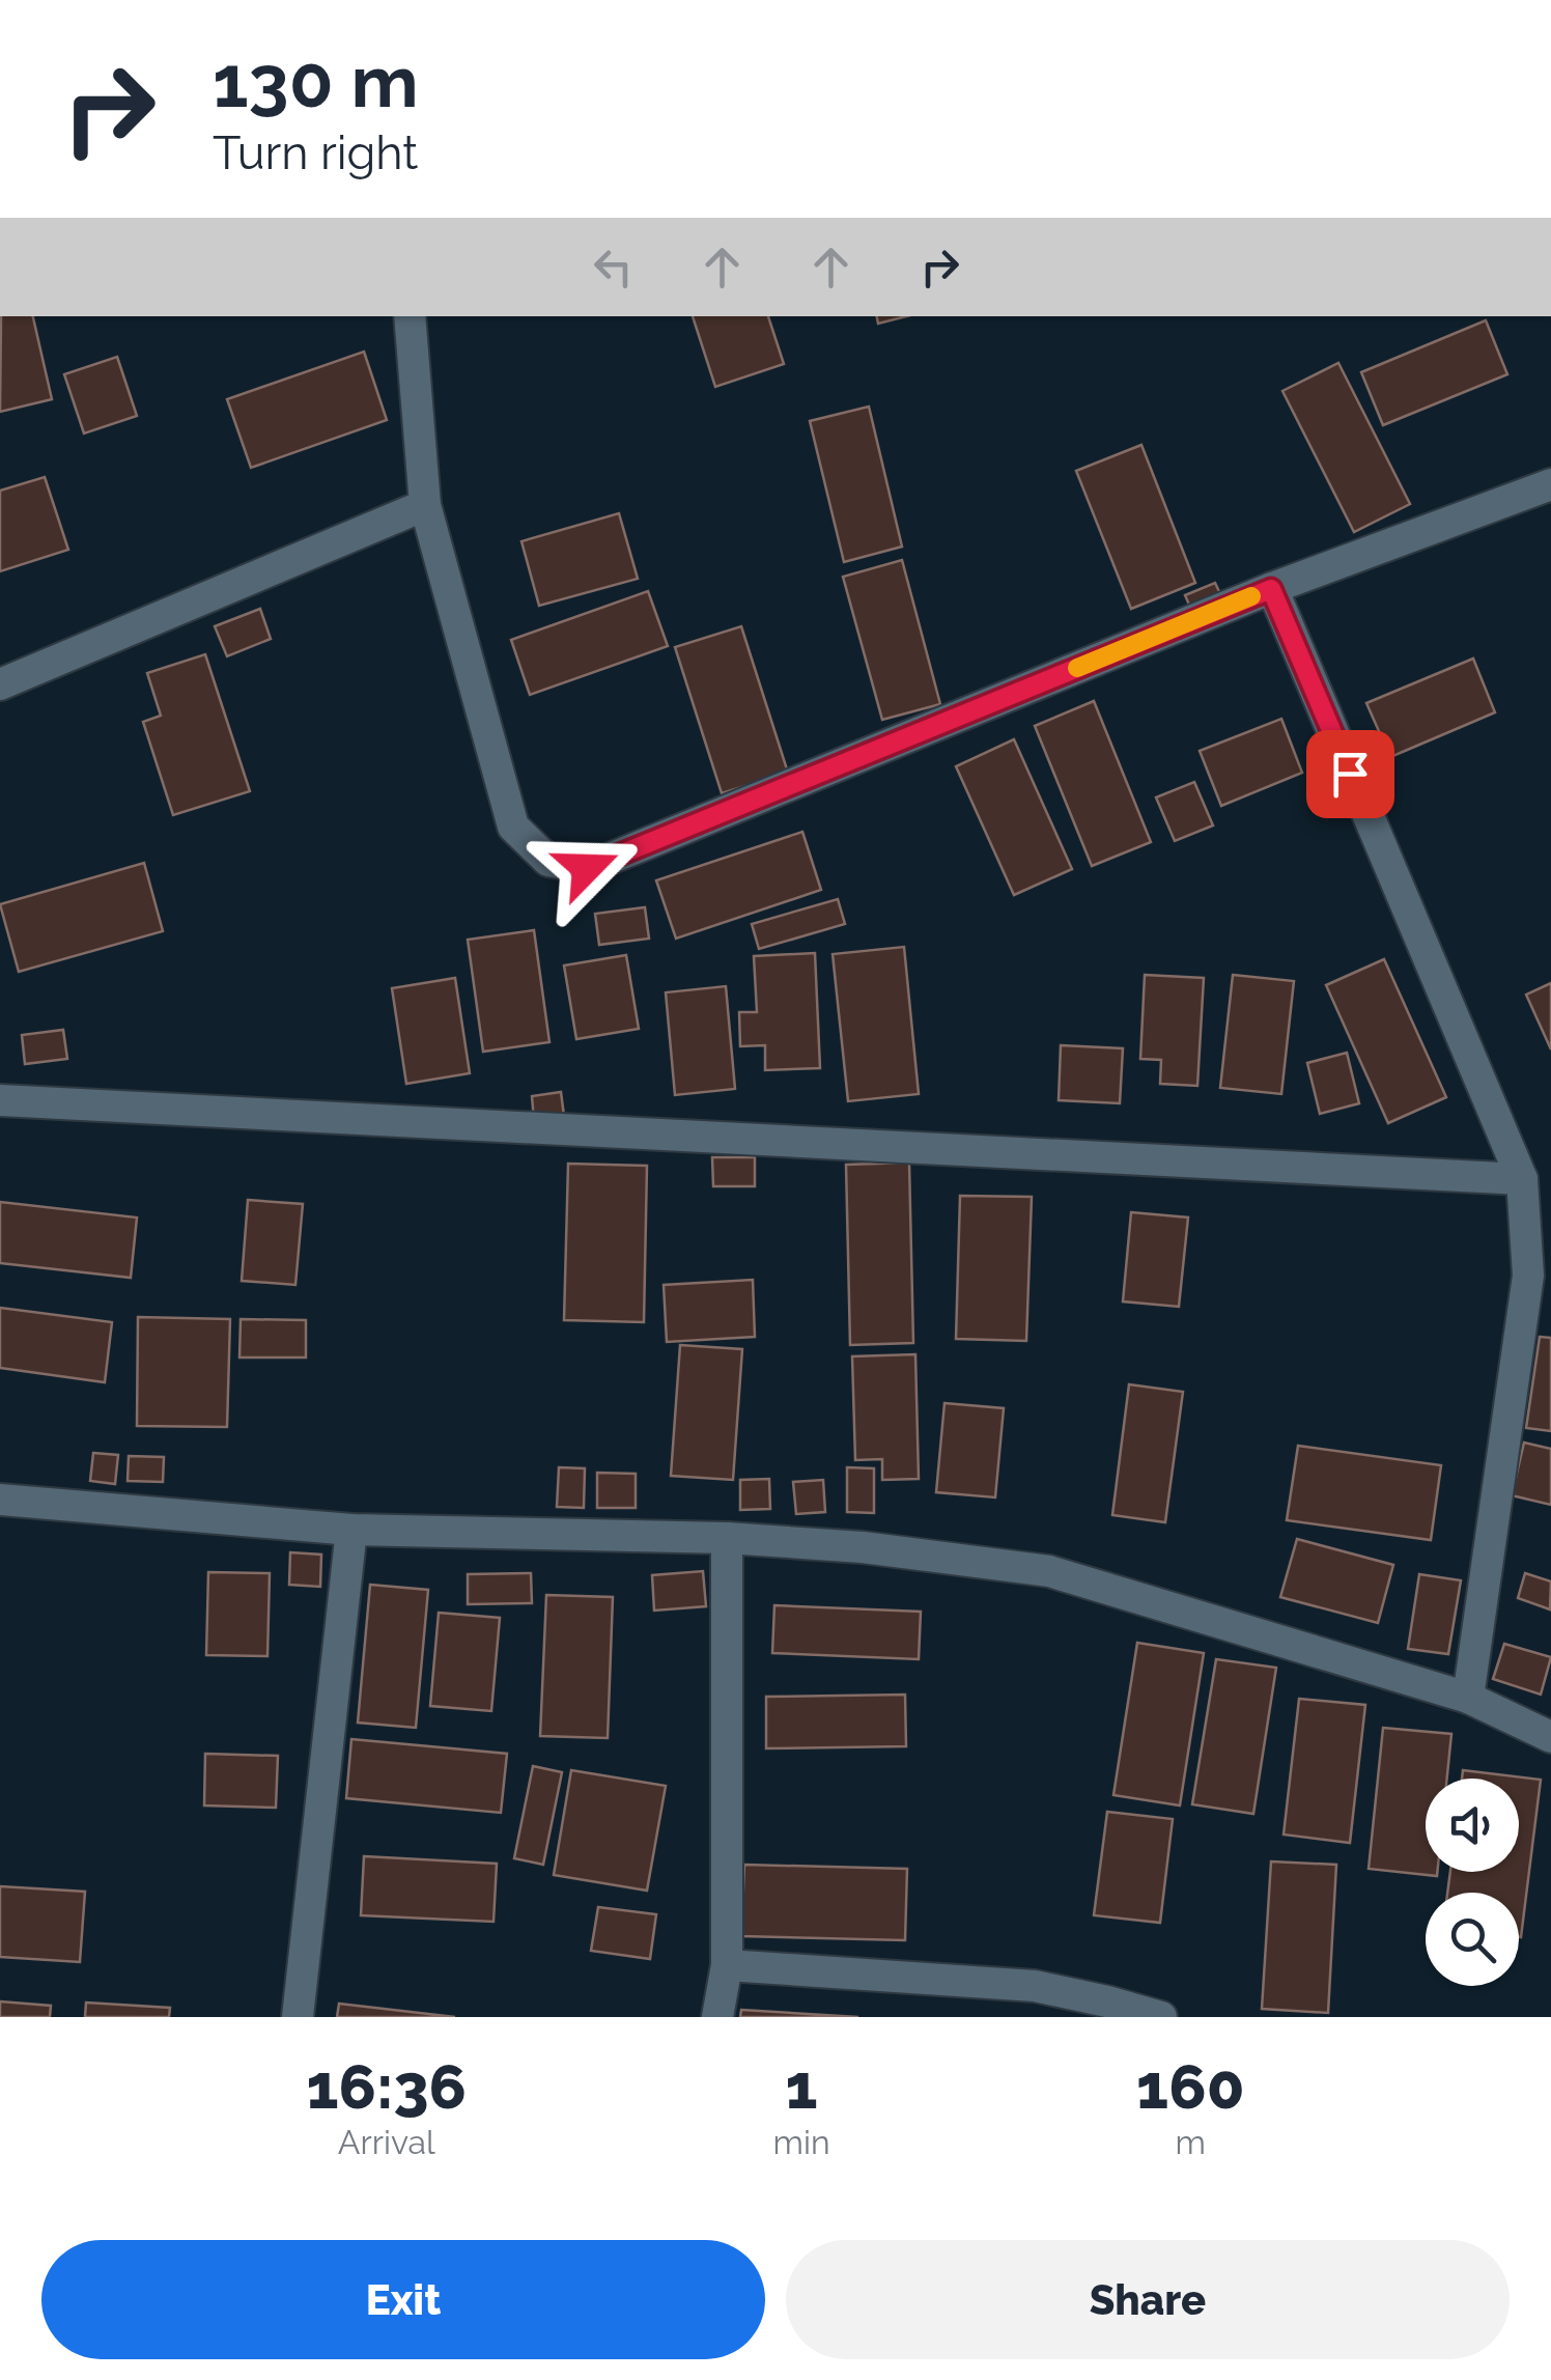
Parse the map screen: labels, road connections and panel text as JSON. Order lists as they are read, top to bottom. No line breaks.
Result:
{"page":{"turn":["130 m","Turn right"],"eta":["16:36","Arrival","1","min","160","m"],"buttons":["Exit","Share"]}}
